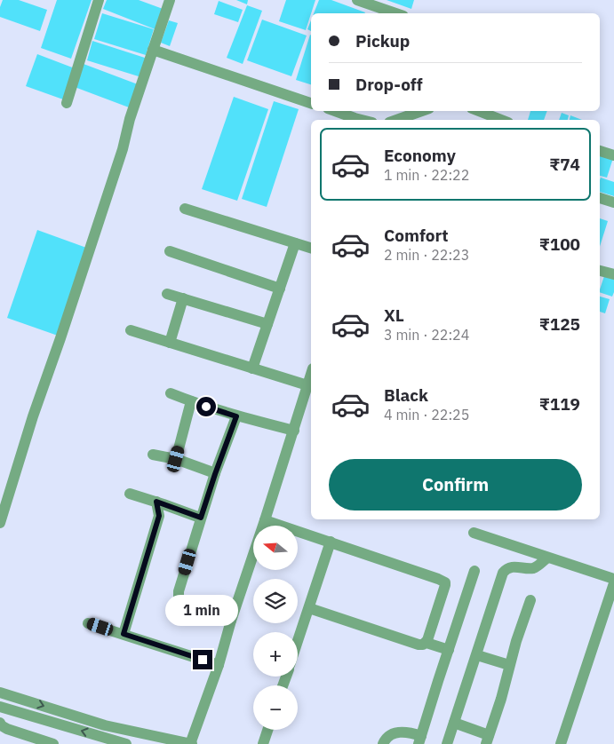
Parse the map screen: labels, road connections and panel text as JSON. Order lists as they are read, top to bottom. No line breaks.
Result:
{"north":"left","page":{"banner":["Pickup","Drop-off"],"list":[{"name":"Economy","note":"1 min · 22:22","value":"₹74"},{"name":"Comfort","note":"2 min · 22:23","value":"₹100"},{"name":"XL","note":"3 min · 22:24","value":"₹125"},{"name":"Black","note":"4 min · 22:25","value":"₹119"}],"buttons":"Confirm","map_buttons":["+","−"],"bubble":"1 min"}}
